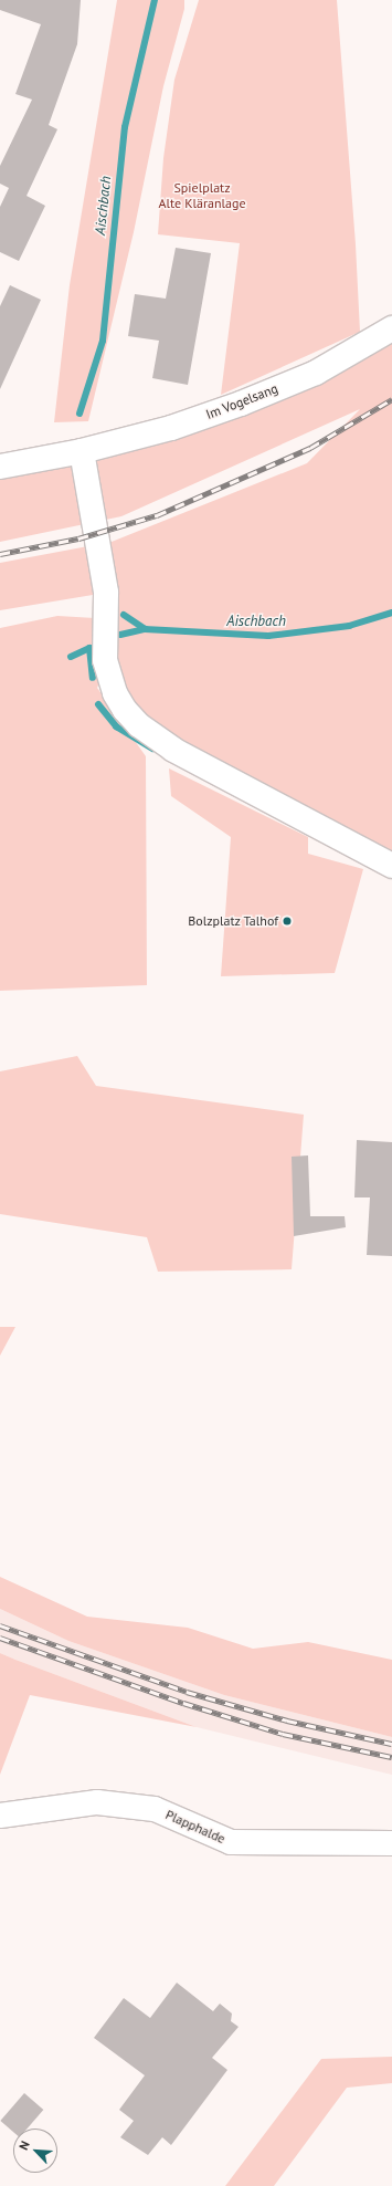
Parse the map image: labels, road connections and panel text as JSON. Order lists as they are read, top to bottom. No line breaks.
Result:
{"streets":{"street":["Im Vogelsang","Plapphalde"]},"water":["Aischbach"],"parks":["Spielplatz Alte Kläranlage"],"places":["Bolzplatz Talhof"],"north":"top left"}
